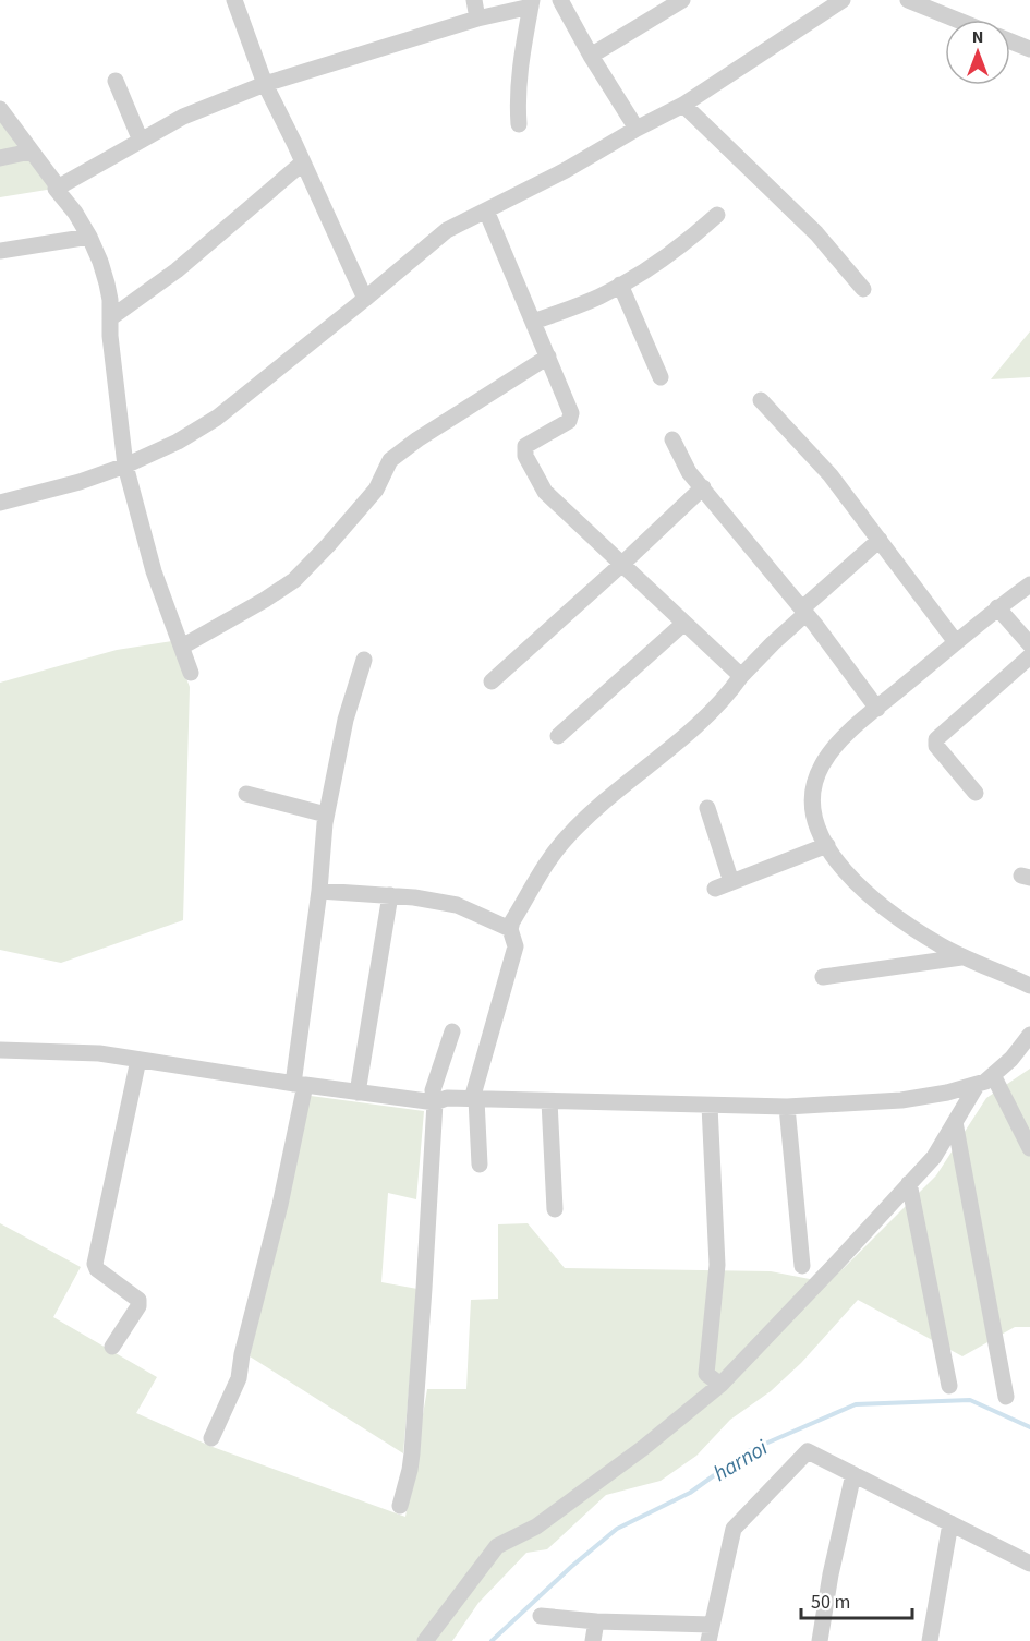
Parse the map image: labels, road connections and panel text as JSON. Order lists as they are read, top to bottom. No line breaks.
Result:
{"water":["harnoi"],"scale_bar":"50 m","north":"top"}
